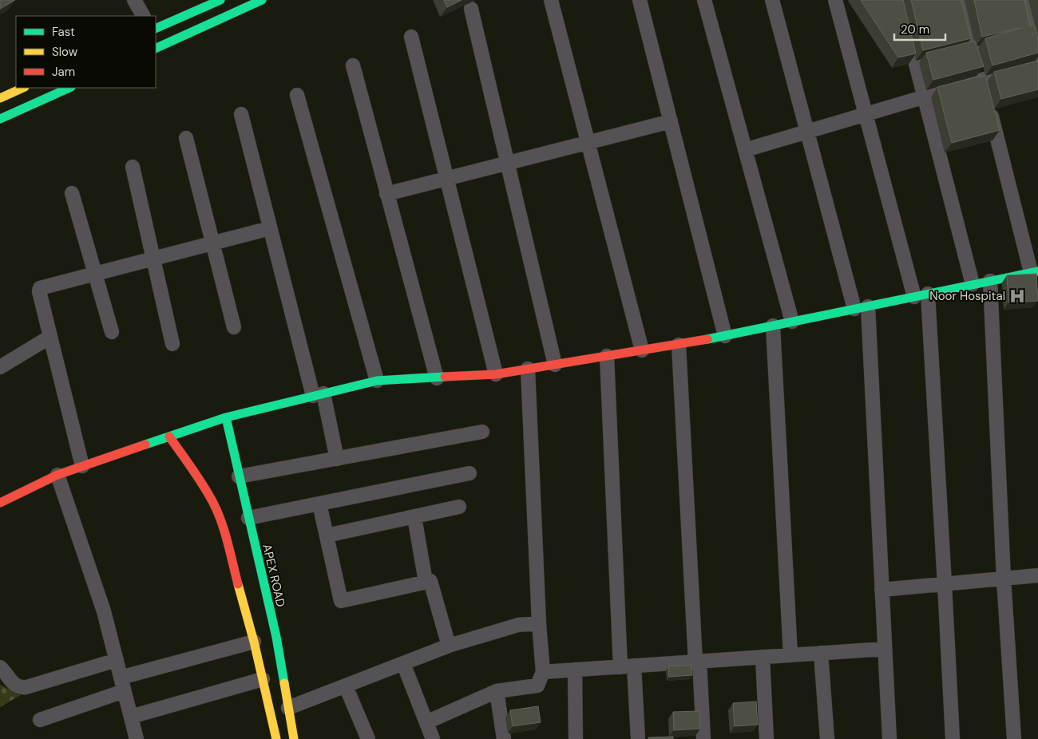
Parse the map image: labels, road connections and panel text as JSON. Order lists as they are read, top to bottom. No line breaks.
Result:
{"streets":{"street":["APEX ROAD"]},"places":{"hospital":["Noor Hospital"]},"legend":["Fast","Slow","Jam"],"scale_bar":"20 m"}
